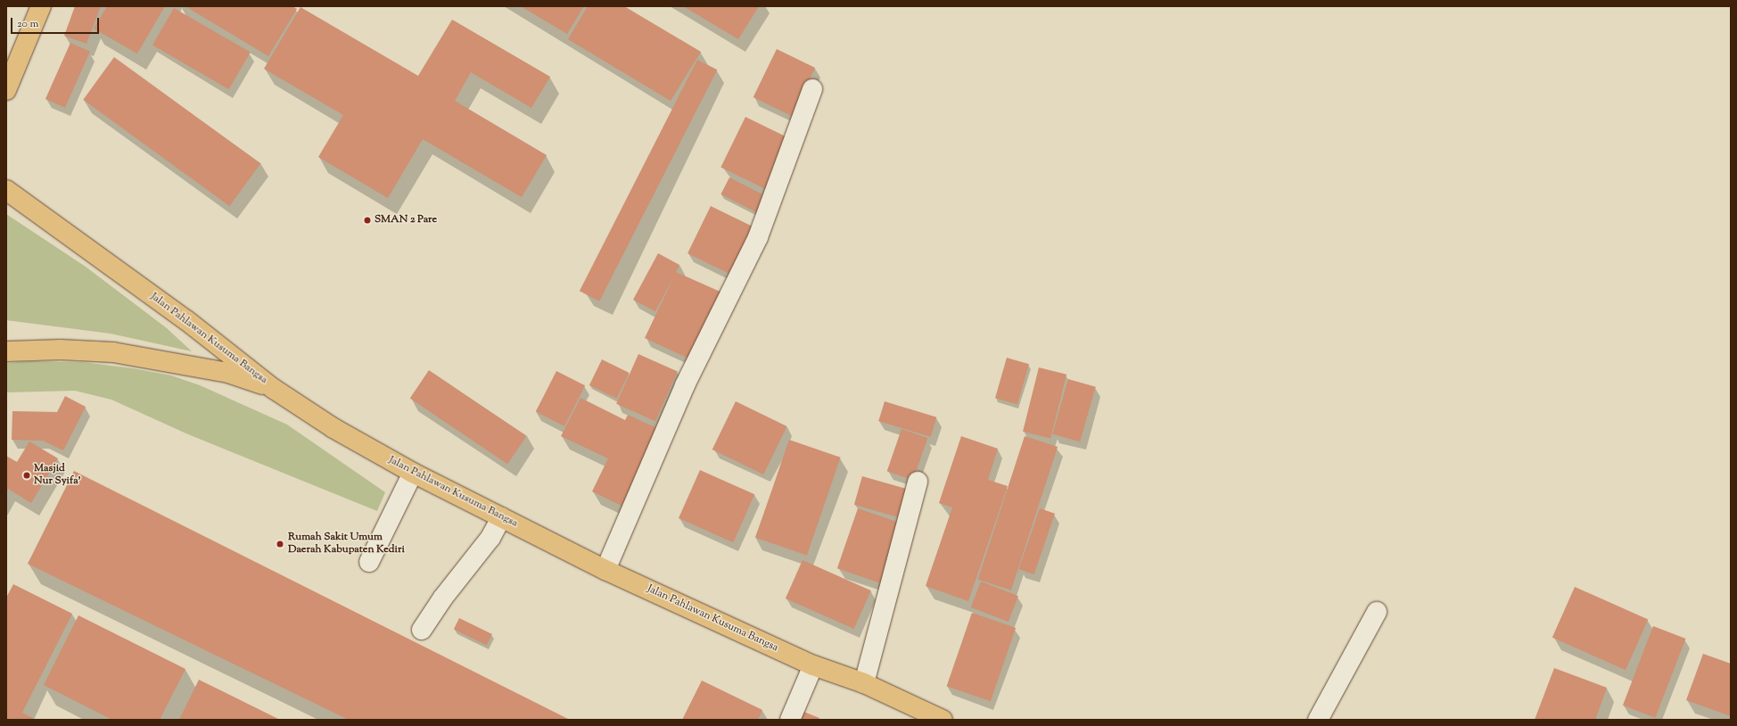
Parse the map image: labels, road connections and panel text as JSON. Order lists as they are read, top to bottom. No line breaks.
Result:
{"streets":{"main road":["Jalan Pahlawan Kusuma Bangsa"]},"places":["SMAN 2 Pare","Masjid Nur Syifa'","Rumah Sakit Umum Daerah Kabupaten Kediri"],"scale_bar":"20 m"}
